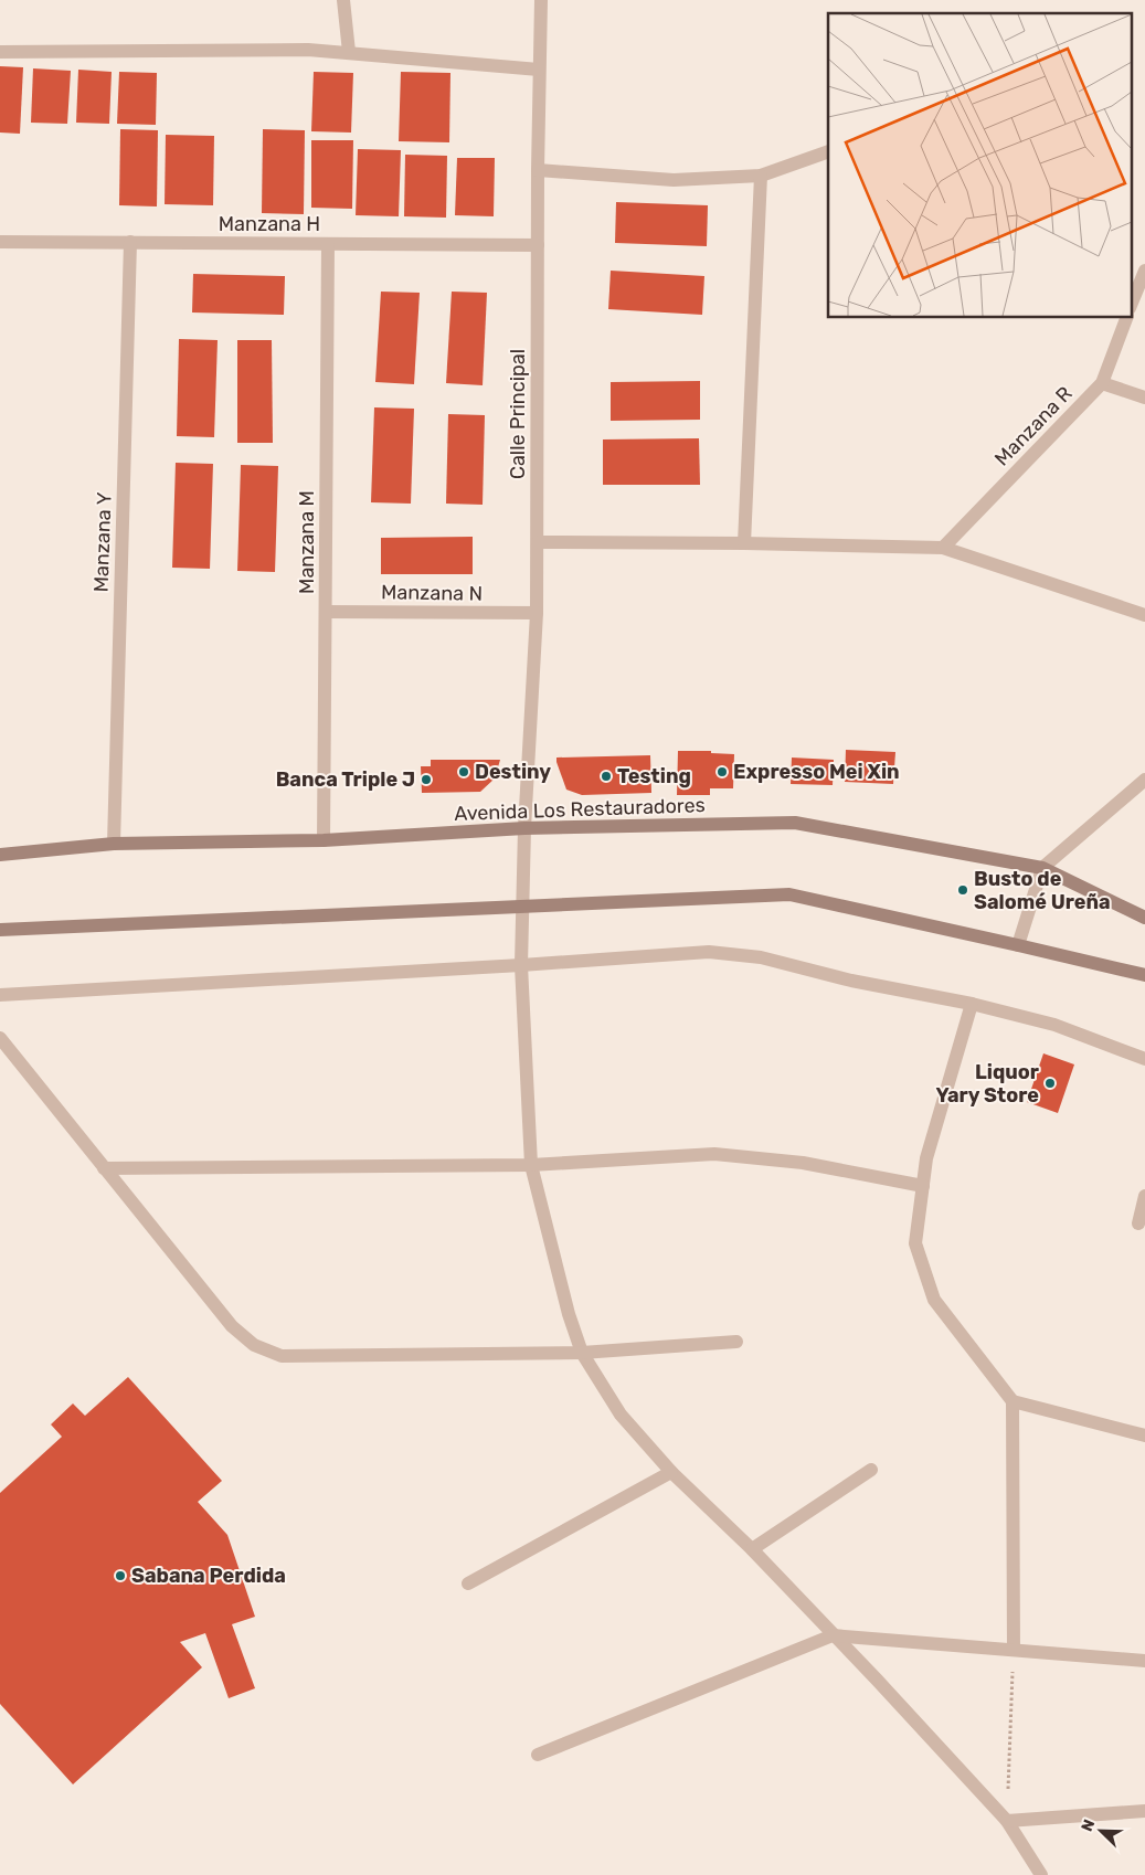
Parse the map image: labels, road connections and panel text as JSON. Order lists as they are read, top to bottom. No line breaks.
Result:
{"streets":{"street":["Manzana H","Calle Principal","Manzana R","Manzana Y","Manzana M","Manzana N","Avenida Los Restauradores"]},"crossings":[["Manzana H","Calle Principal"],["Manzana H","Manzana Y"],["Manzana H","Manzana M"],["Calle Principal","Manzana N"],["Calle Principal","Avenida Los Restauradores"],["Manzana Y","Avenida Los Restauradores"],["Manzana M","Manzana N"],["Manzana M","Avenida Los Restauradores"]],"places":["Destiny","Expresso Mei Xin","Testing","Banca Triple J","Busto de Salomé Ureña","Liquor Yary Store","Sabana Perdida"],"north":"top left"}
